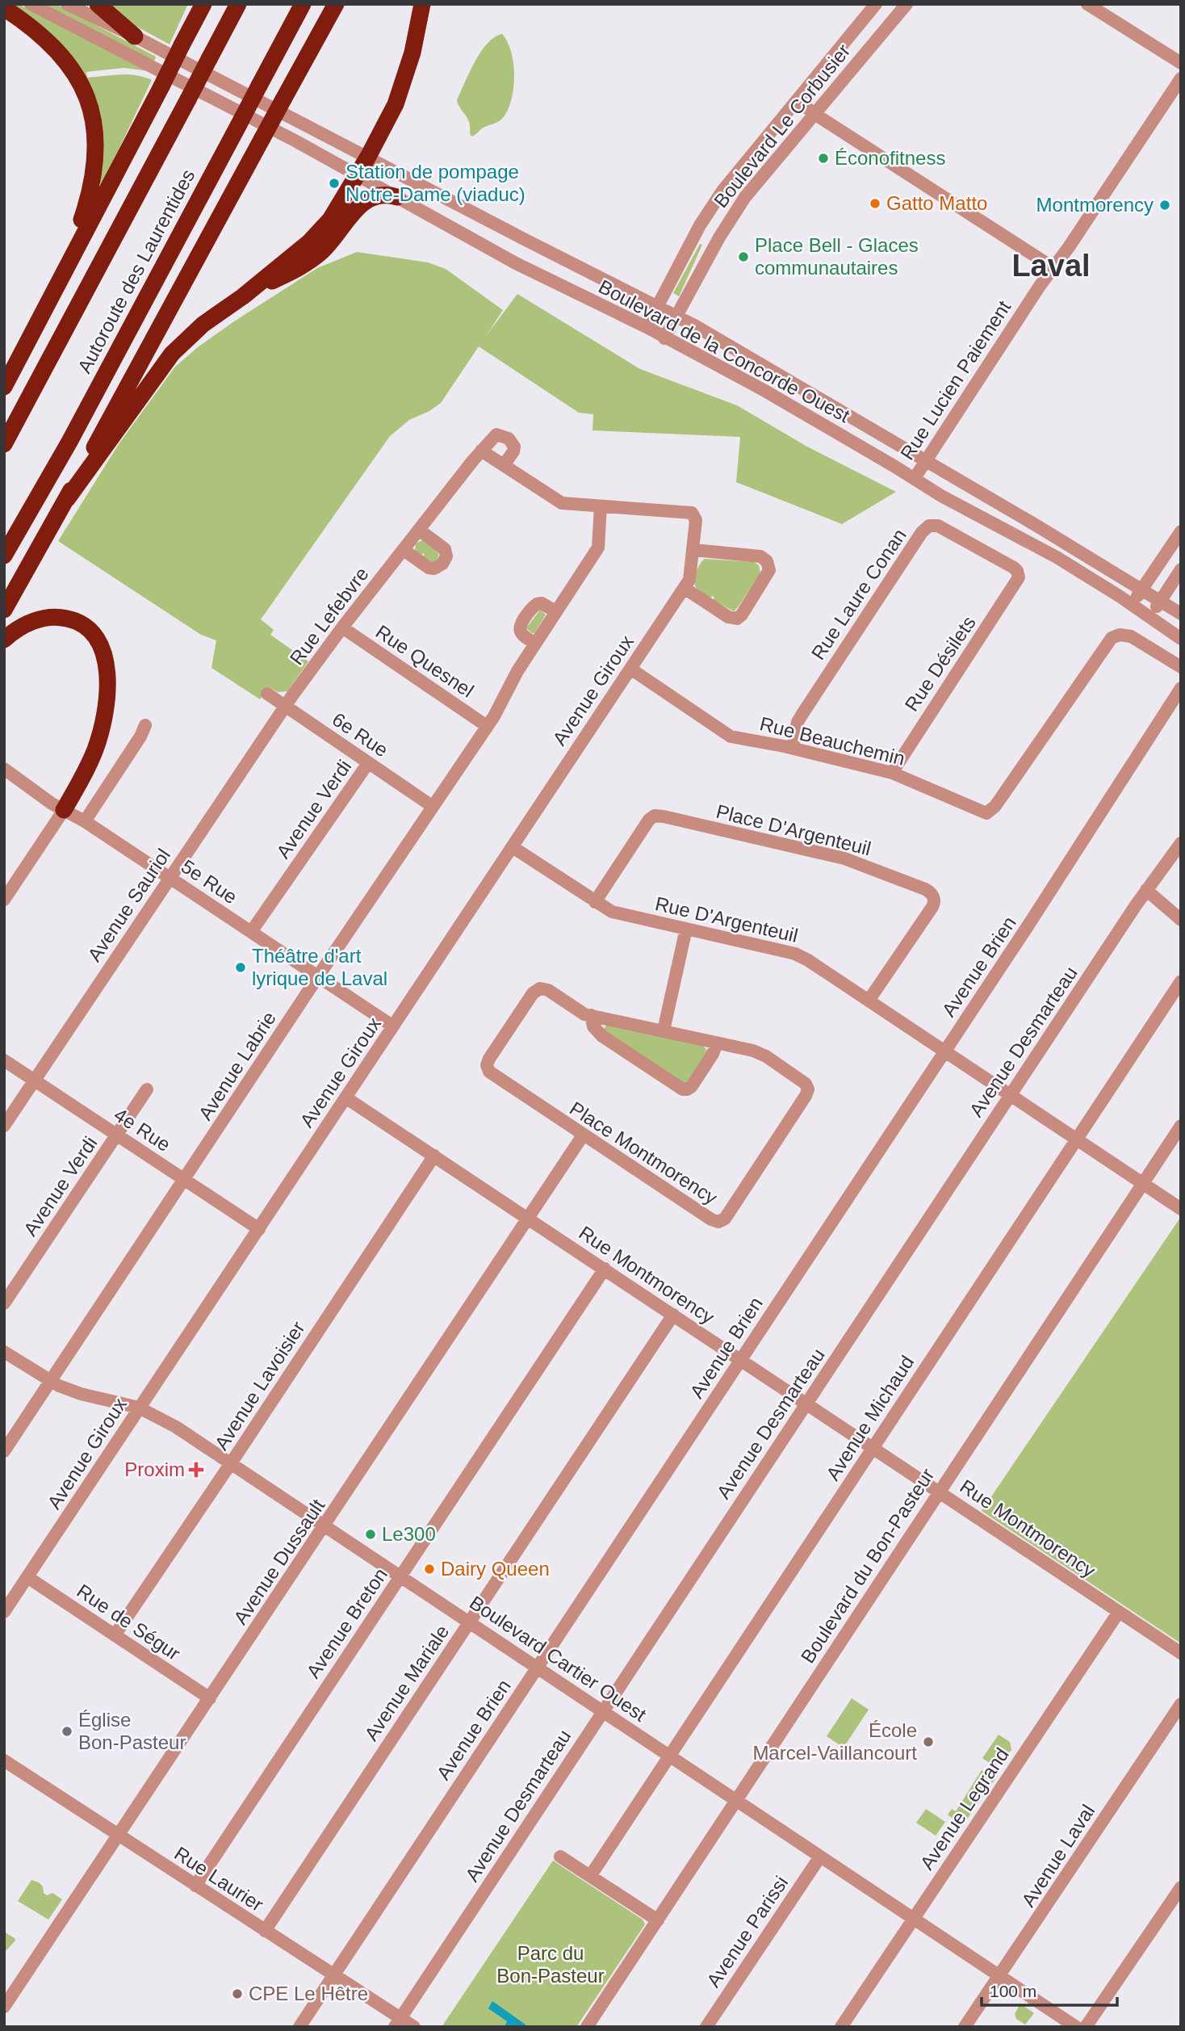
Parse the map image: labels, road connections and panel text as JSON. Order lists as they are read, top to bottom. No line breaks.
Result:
{"streets":{"highway":["Autoroute des Laurentides"],"street":["Boulevard Le Corbusier","Boulevard de la Concorde Ouest","Rue Lucien Paiement","Rue Laure Conan","Rue Lefebvre","Rue Quesnel","Rue Désilets","Avenue Giroux","6e Rue","Rue Beauchemin","Avenue Verdi","Place D'Argenteuil","5e Rue","Avenue Sauriol","Rue D'Argenteuil","Avenue Brien","Avenue Desmarteau","Avenue Labrie","4e Rue","Place Montmorency","Rue Montmorency","Avenue Lavoisier","Avenue Michaud","Avenue Dussault","Boulevard du Bon-Pasteur","Rue de Ségur","Avenue Breton","Boulevard Cartier Ouest","Avenue Mariale","Avenue Legrand","Avenue Laval","Rue Laurier","Avenue Parissi"]},"crossings":[["Boulevard Le Corbusier","Boulevard de la Concorde Ouest"],["Autoroute des Laurentides","Boulevard de la Concorde Ouest"],["Boulevard de la Concorde Ouest","Rue Lucien Paiement"],["Rue Laure Conan","Rue Désilets"],["Rue Laure Conan","Rue Beauchemin"],["Rue Lefebvre","Rue Quesnel"],["Rue Lefebvre","6e Rue"],["Rue Lefebvre","Avenue Sauriol"],["Rue Quesnel","Avenue Labrie"],["Rue Désilets","Rue Beauchemin"],["Avenue Giroux","Rue Beauchemin"],["Avenue Giroux","5e Rue"],["Avenue Giroux","Rue D'Argenteuil"],["Avenue Giroux","Avenue Labrie"],["Avenue Giroux","4e Rue"],["Avenue Giroux","Rue Montmorency"],["Avenue Giroux","Rue de Ségur"],["Avenue Giroux","Boulevard Cartier Ouest"],["6e Rue","Avenue Verdi"],["6e Rue","Avenue Sauriol"],["6e Rue","Avenue Labrie"],["Avenue Verdi","5e Rue"],["Avenue Verdi","4e Rue"],["Place D'Argenteuil","Rue D'Argenteuil"],["5e Rue","Avenue Sauriol"],["5e Rue","Avenue Labrie"],["Avenue Sauriol","4e Rue"],["Rue D'Argenteuil","Avenue Brien"],["Rue D'Argenteuil","Avenue Desmarteau"],["Rue D'Argenteuil","Avenue Michaud"],["Rue D'Argenteuil","Boulevard du Bon-Pasteur"],["Avenue Brien","Rue Montmorency"],["Avenue Brien","Boulevard Cartier Ouest"],["Avenue Brien","Rue Laurier"],["Avenue Desmarteau","Rue Montmorency"],["Avenue Desmarteau","Boulevard Cartier Ouest"],["Avenue Desmarteau","Rue Laurier"],["Avenue Labrie","4e Rue"],["Avenue Labrie","Boulevard Cartier Ouest"],["Place Montmorency","Avenue Dussault"],["Rue Montmorency","Avenue Lavoisier"],["Rue Montmorency","Avenue Michaud"],["Rue Montmorency","Avenue Dussault"],["Rue Montmorency","Boulevard du Bon-Pasteur"],["Rue Montmorency","Avenue Breton"],["Rue Montmorency","Avenue Mariale"],["Rue Montmorency","Avenue Legrand"],["Avenue Lavoisier","Rue de Ségur"],["Avenue Lavoisier","Boulevard Cartier Ouest"],["Avenue Michaud","Boulevard Cartier Ouest"],["Avenue Dussault","Rue de Ségur"],["Avenue Dussault","Boulevard Cartier Ouest"],["Avenue Dussault","Rue Laurier"],["Boulevard du Bon-Pasteur","Boulevard Cartier Ouest"],["Avenue Breton","Boulevard Cartier Ouest"],["Avenue Breton","Rue Laurier"],["Boulevard Cartier Ouest","Avenue Mariale"],["Boulevard Cartier Ouest","Avenue Legrand"],["Boulevard Cartier Ouest","Avenue Laval"],["Boulevard Cartier Ouest","Avenue Parissi"],["Avenue Mariale","Rue Laurier"]],"districts":["Laval"],"parks":["Parc du Bon-Pasteur"],"places":{"other":["Éconofitness","Station de pompage Notre-Dame (viaduc)","Gatto Matto","Montmorency","Place Bell - Glaces communautaires","Théâtre d'art lyrique de Laval","Le300","Dairy Queen","Église Bon-Pasteur","École Marcel-Vaillancourt","CPE Le Hêtre"],"health":["Proxim"]},"scale_bar":"100 m"}
